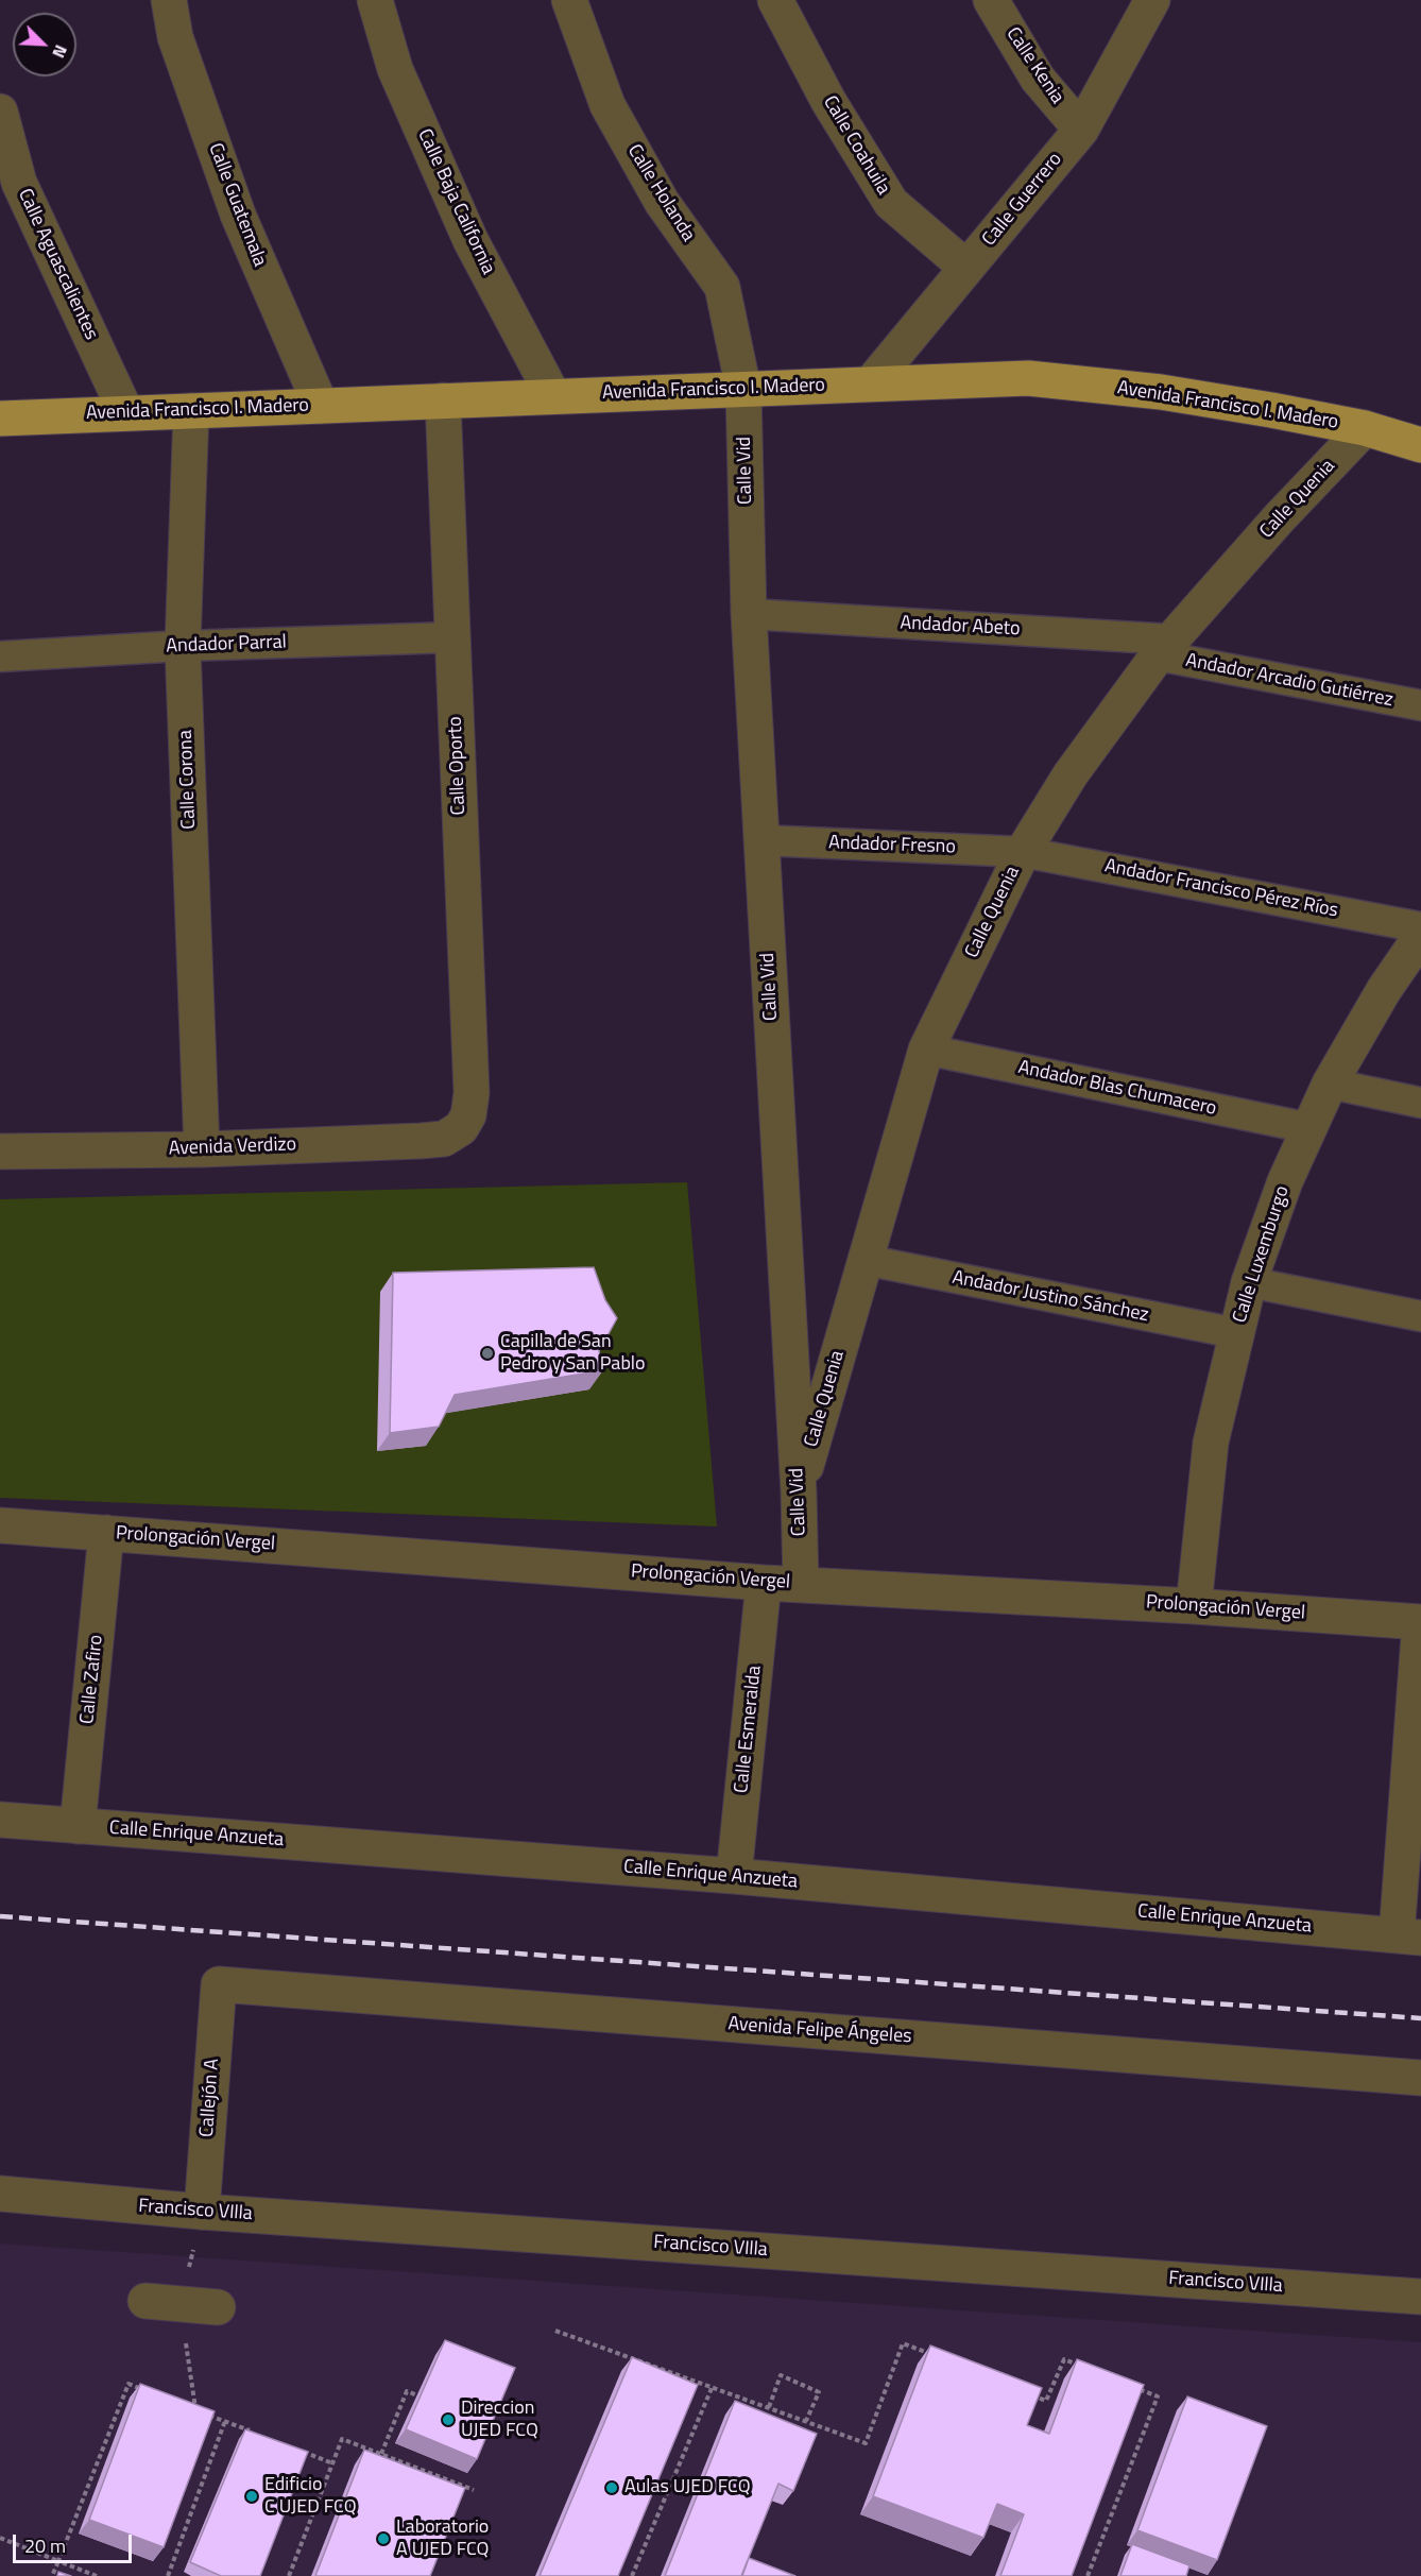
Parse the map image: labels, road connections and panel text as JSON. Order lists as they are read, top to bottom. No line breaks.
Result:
{"streets":{"main road":["Avenida Francisco I. Madero"],"street":["Calle Kenia","Calle Coahuila","Calle Holanda","Calle Guerrero","Calle Baja California","Calle Guatemala","Calle Aguascalientes","Calle Vid","Calle Quenia","Andador Abeto","Andador Parral","Andador Arcadio Gutiérrez","Calle Oporto","Calle Corona","Andador Fresno","Andador Francisco Pérez Ríos","Andador Blas Chumacero","Avenida Verdizo","Calle Luxemburgo","Andador Justino Sánchez","Prolongación Vergel","Calle Zafiro","Calle Esmeralda","Calle Enrique Anzueta","Avenida Felipe Ángeles","Callejón A","Francisco VIlla"]},"crossings":[["Calle Kenia","Calle Guerrero"],["Calle Coahuila","Calle Guerrero"],["Calle Holanda","Avenida Francisco I. Madero"],["Calle Holanda","Calle Vid"],["Calle Guerrero","Avenida Francisco I. Madero"],["Calle Baja California","Avenida Francisco I. Madero"],["Calle Guatemala","Avenida Francisco I. Madero"],["Calle Aguascalientes","Avenida Francisco I. Madero"],["Avenida Francisco I. Madero","Calle Vid"],["Avenida Francisco I. Madero","Calle Quenia"],["Avenida Francisco I. Madero","Calle Oporto"],["Avenida Francisco I. Madero","Calle Corona"],["Calle Vid","Calle Quenia"],["Calle Vid","Andador Abeto"],["Calle Vid","Andador Fresno"],["Calle Vid","Prolongación Vergel"],["Calle Quenia","Andador Abeto"],["Calle Quenia","Andador Arcadio Gutiérrez"],["Calle Quenia","Andador Fresno"],["Calle Quenia","Andador Francisco Pérez Ríos"],["Calle Quenia","Andador Blas Chumacero"],["Calle Quenia","Andador Justino Sánchez"],["Andador Abeto","Andador Arcadio Gutiérrez"],["Andador Parral","Calle Oporto"],["Andador Parral","Calle Corona"],["Calle Oporto","Avenida Verdizo"],["Calle Corona","Avenida Verdizo"],["Andador Fresno","Andador Francisco Pérez Ríos"],["Andador Blas Chumacero","Calle Luxemburgo"],["Calle Luxemburgo","Andador Justino Sánchez"],["Calle Luxemburgo","Prolongación Vergel"],["Prolongación Vergel","Calle Zafiro"],["Prolongación Vergel","Calle Esmeralda"],["Calle Zafiro","Calle Enrique Anzueta"],["Calle Esmeralda","Calle Enrique Anzueta"],["Avenida Felipe Ángeles","Callejón A"],["Callejón A","Francisco VIlla"]],"places":["Capilla de San Pedro y San Pablo","Direccion UJED FCQ","Aulas UJED FCQ","Edificio C UJED FCQ","Laboratorio A UJED FCQ"],"scale_bar":"20 m","north":"bottom right"}
